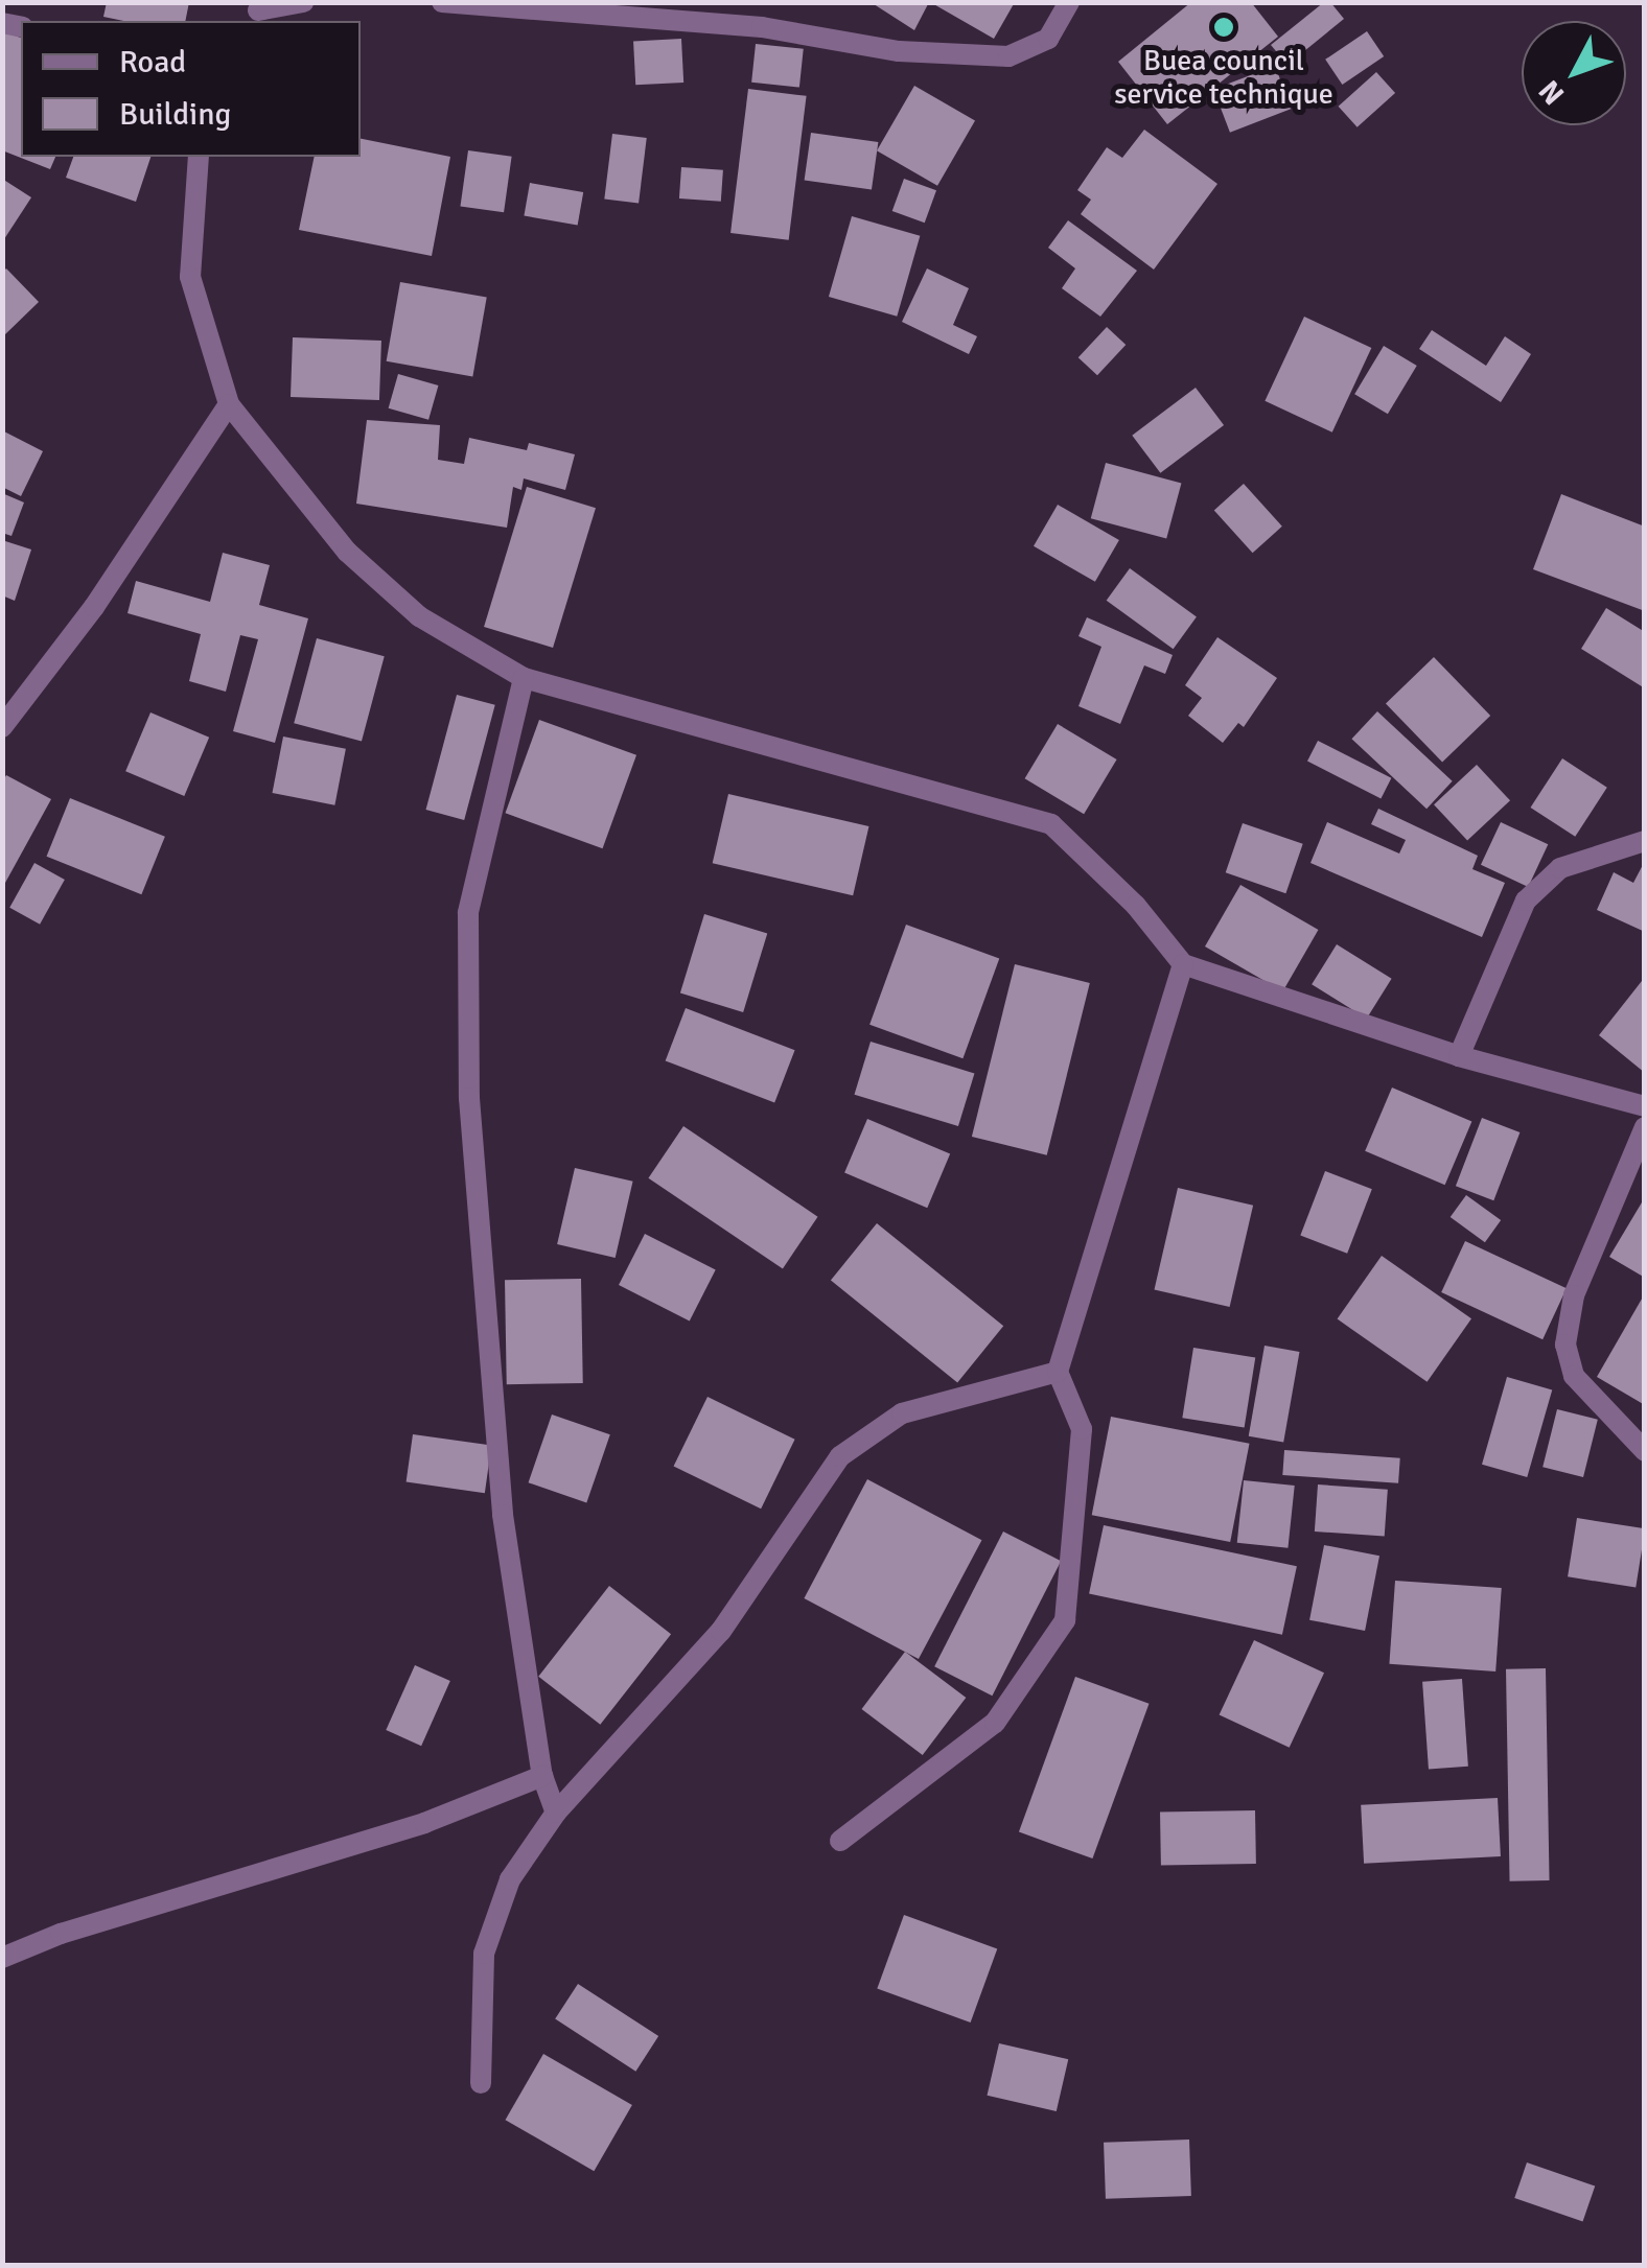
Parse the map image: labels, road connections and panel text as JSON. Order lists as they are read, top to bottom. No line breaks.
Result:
{"places":["Buea council service technique"],"legend":["Road","Building"],"north":"bottom left"}
